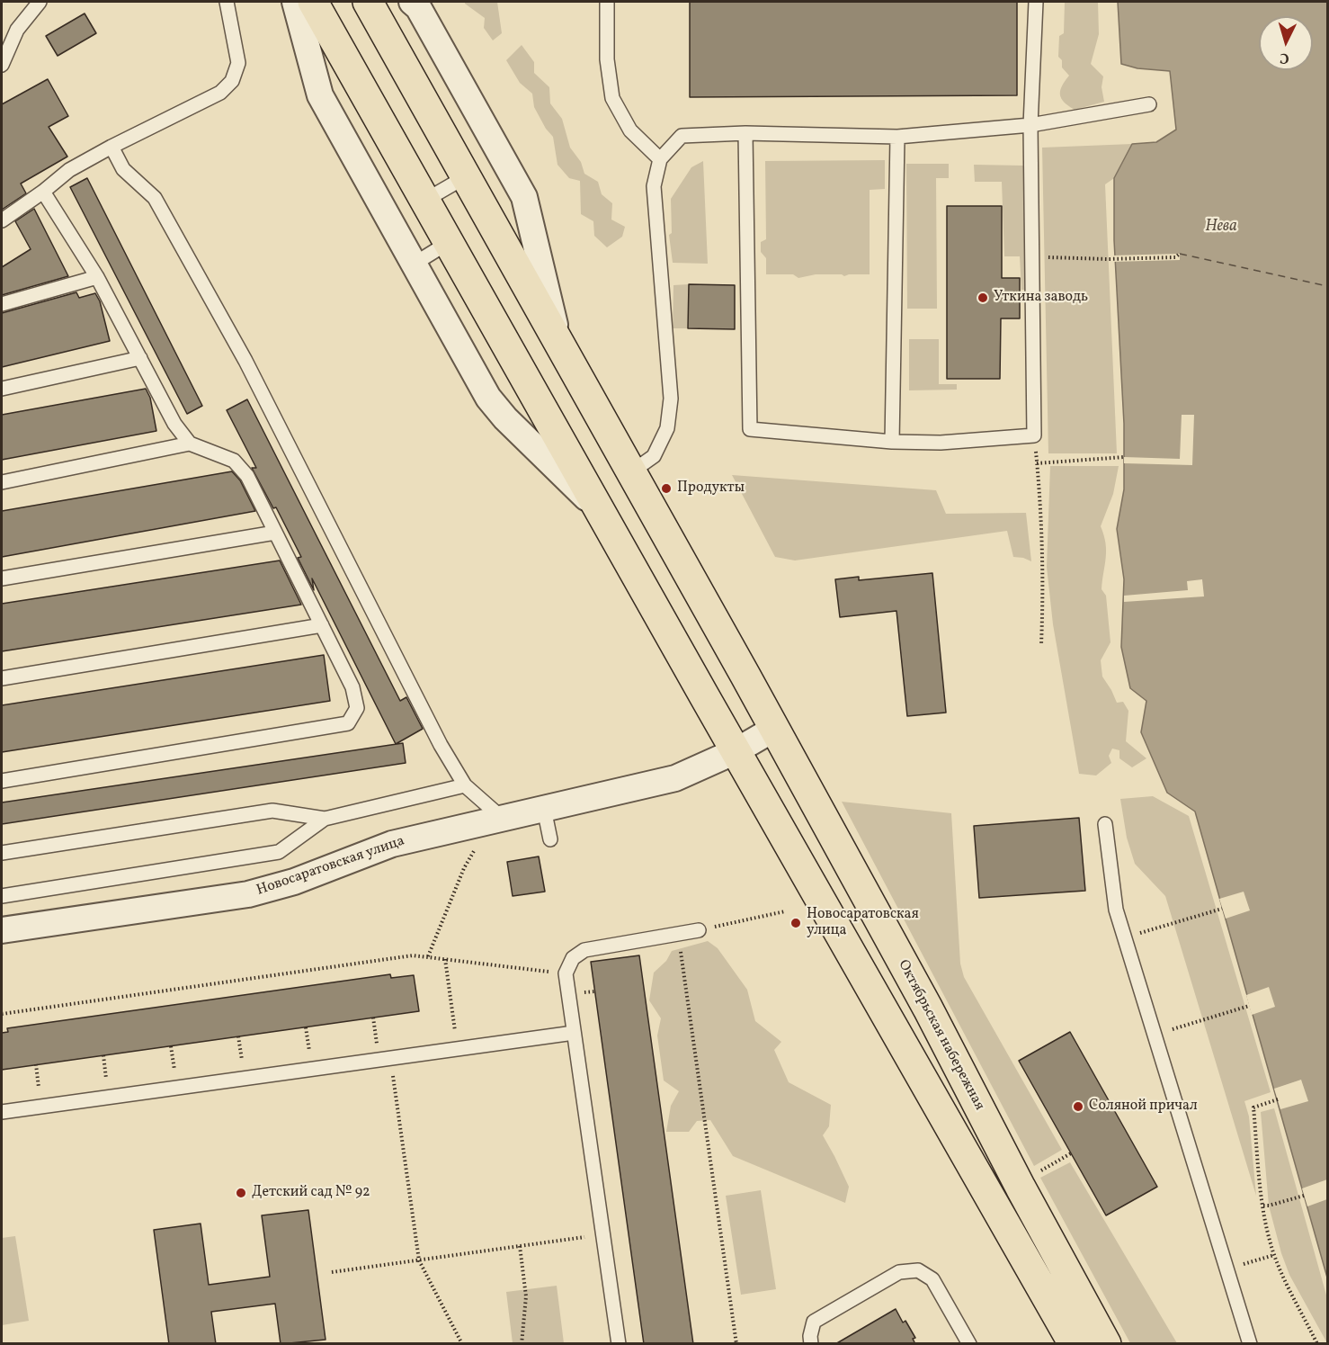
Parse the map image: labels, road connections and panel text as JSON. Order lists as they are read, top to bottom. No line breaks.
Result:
{"streets":{"main road":["Октябрьская набережная"],"street":["Новосаратовская улица"]},"crossings":[["Новосаратовская улица","Октябрьская набережная"]],"water":["Нева"],"places":["Уткина заводь","Продукты","Новосаратовская улица","Соляной причал","Детский сад № 92"],"north":"bottom"}
